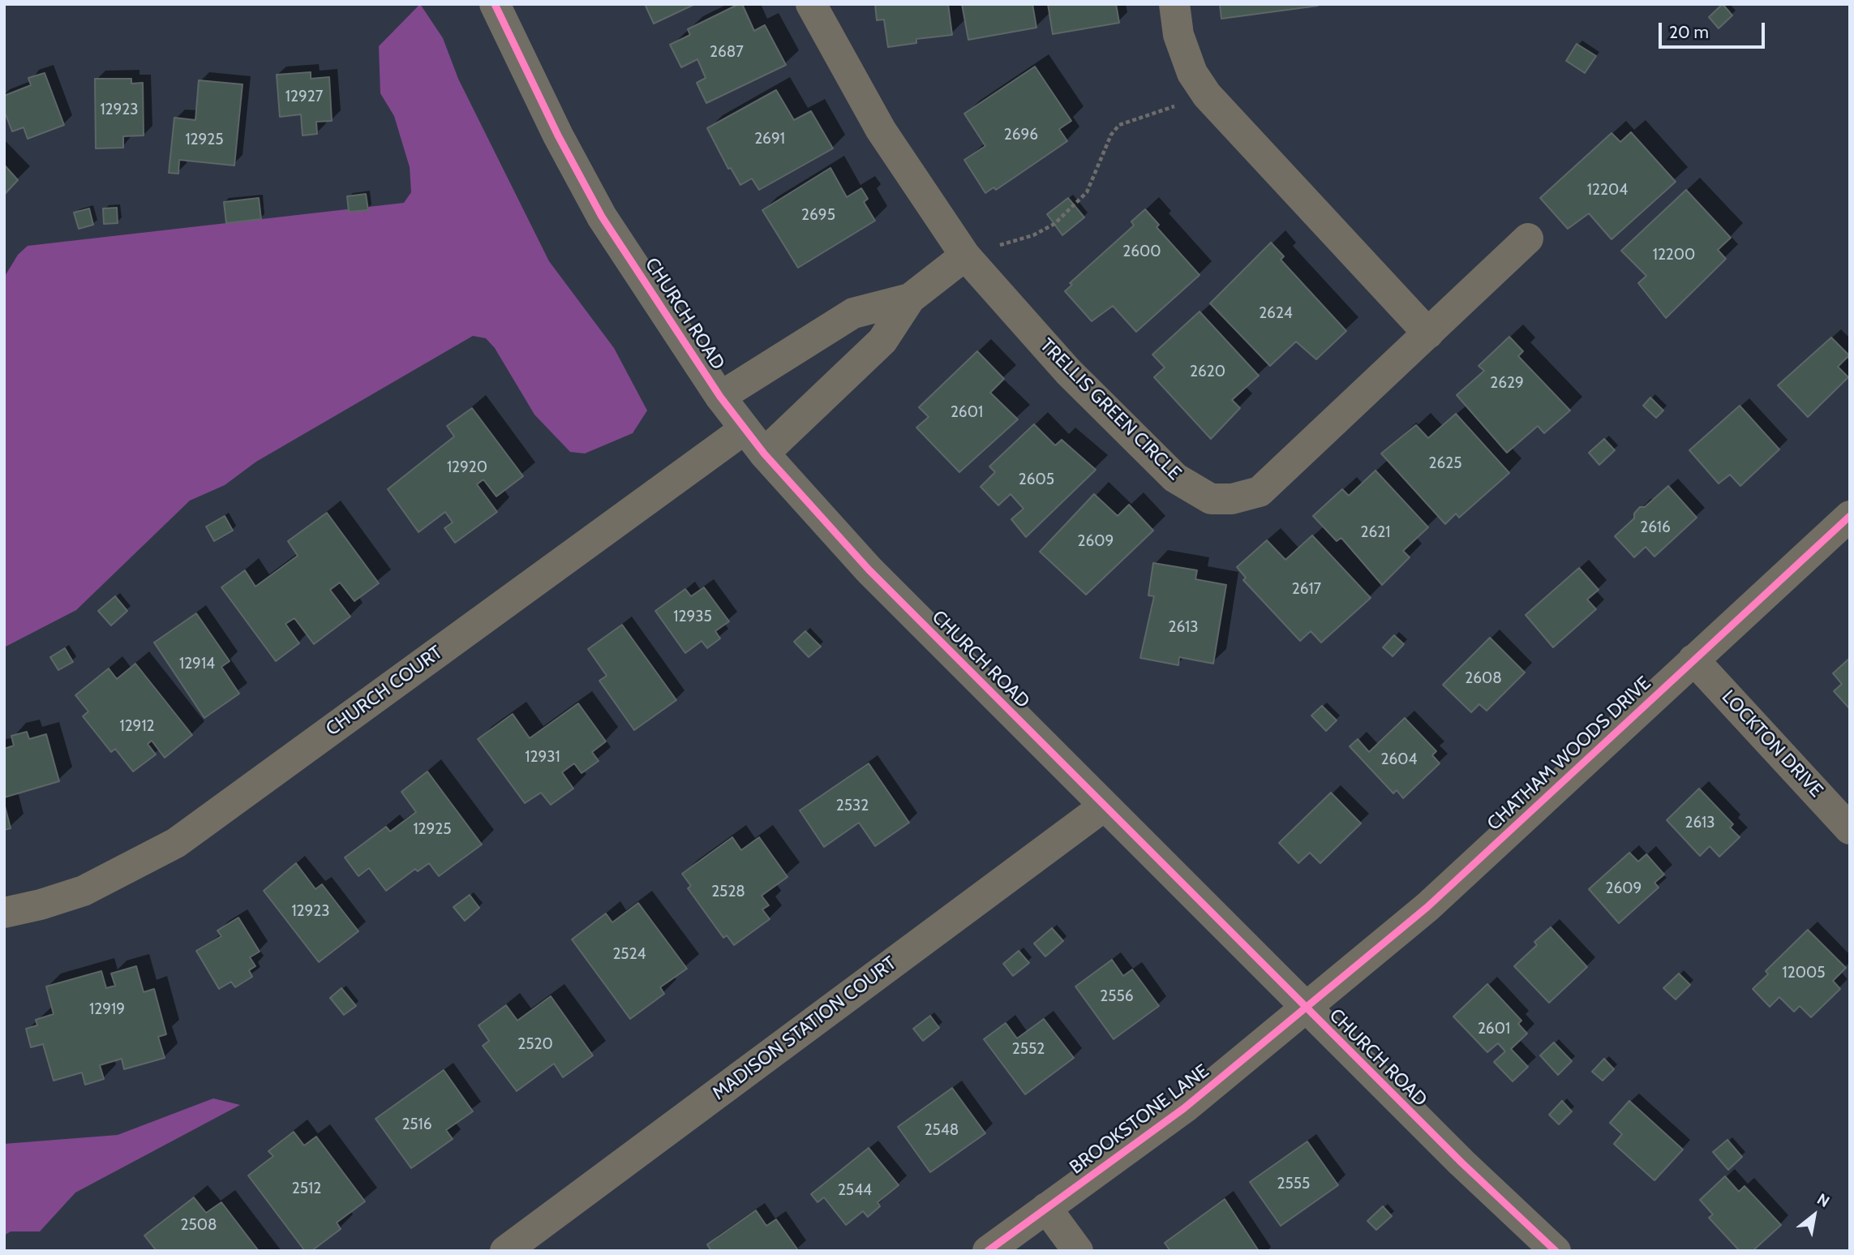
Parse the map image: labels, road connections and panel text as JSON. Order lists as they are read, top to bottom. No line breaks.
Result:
{"streets":{"main road":["CHURCH ROAD"],"street":["TRELLIS GREEN CIRCLE","CHURCH COURT","LOCKTON DRIVE","CHATHAM WOODS DRIVE","MADISON STATION COURT","BROOKSTONE LANE"]},"crossings":[["CHURCH ROAD","CHURCH COURT"],["CHURCH ROAD","CHATHAM WOODS DRIVE"],["CHURCH ROAD","MADISON STATION COURT"],["CHURCH ROAD","BROOKSTONE LANE"],["LOCKTON DRIVE","CHATHAM WOODS DRIVE"],["CHATHAM WOODS DRIVE","BROOKSTONE LANE"]],"house_numbers":["2687","12927","12923","2696","2691","12925","12204","2695","2600","12200","2624","2620","2629","2601","2625","12920","2605","2616","2621","2609","2617","12935","2613","12914","2608","12912","12931","2604","2532","2613","12925","2609","2528","12923","2524","12005","2556","12919","2601","2520","2552","2516","2548","2555","2512","2544","2508"],"scale_bar":"20 m","north":"top right"}
